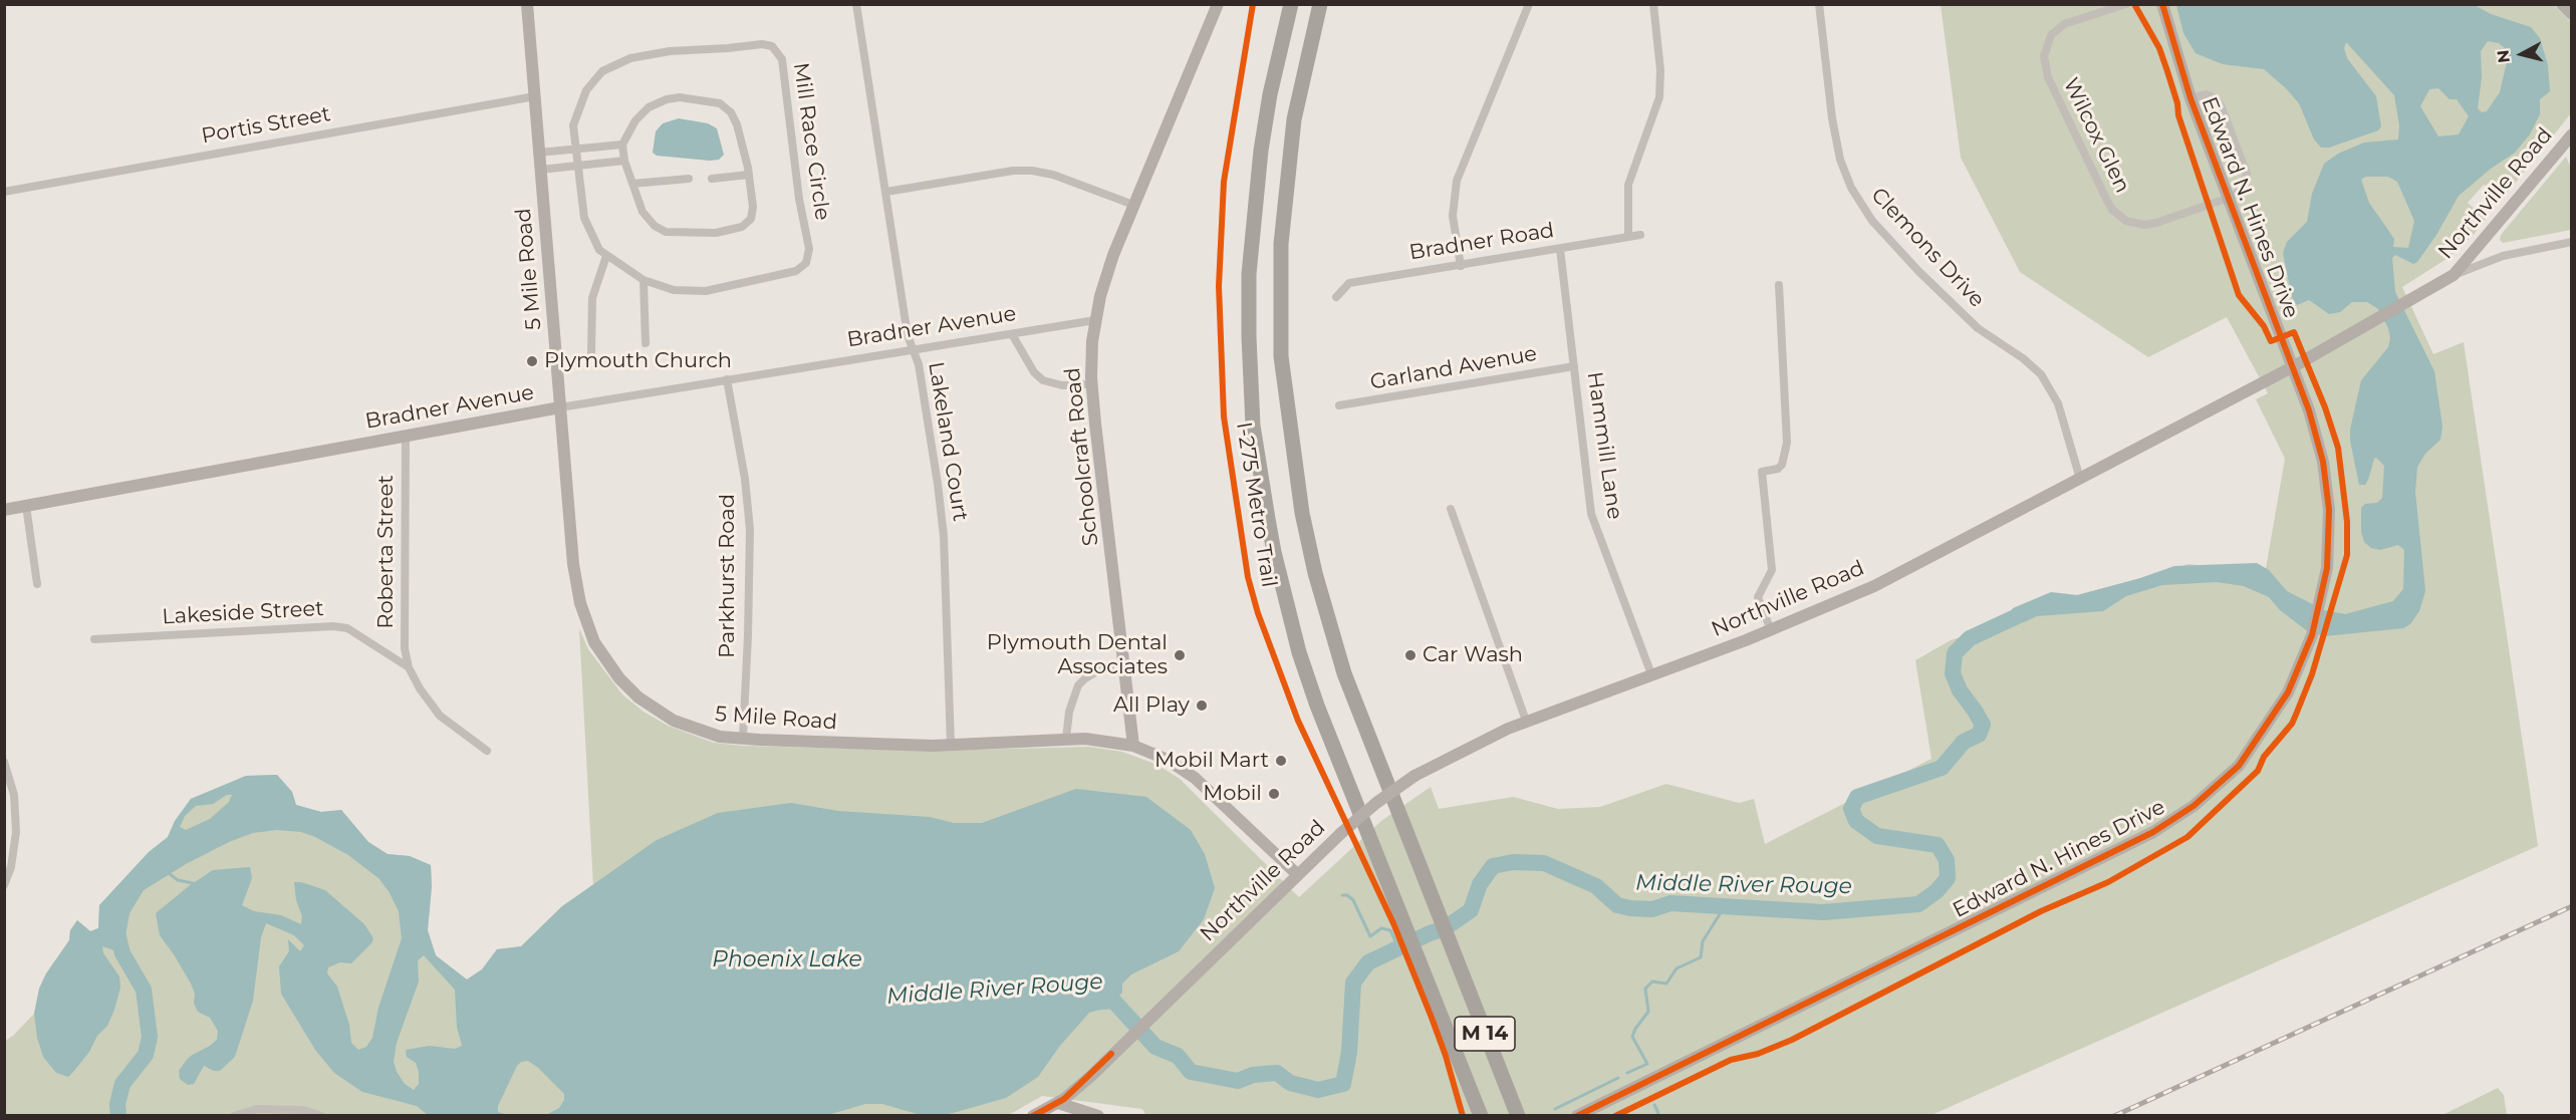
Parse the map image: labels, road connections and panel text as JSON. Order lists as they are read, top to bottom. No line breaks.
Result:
{"streets":{"highway":["M 14"],"street":["Portis Street","Wilcox Glen","Mill Race Circle","Northville Road","Edward N. Hines Drive","Bradner Road","Clemons Drive","5 Mile Road","Bradner Avenue","Garland Avenue","Lakeland Court","Hammill Lane","Schoolcraft Road","Roberta Street","Parkhurst Road","Lakeside Street"],"cycle path":["I-275 Metro Trail"]},"crossings":[["Portis Street","5 Mile Road"],["Wilcox Glen","Edward N. Hines Drive"],["Northville Road","Edward N. Hines Drive"],["Northville Road","Clemons Drive"],["Northville Road","5 Mile Road"],["Northville Road","Hammill Lane"],["Bradner Road","Hammill Lane"],["5 Mile Road","Bradner Avenue"],["5 Mile Road","Lakeland Court"],["5 Mile Road","Schoolcraft Road"],["5 Mile Road","Parkhurst Road"],["Bradner Avenue","Lakeland Court"],["Bradner Avenue","Schoolcraft Road"],["Bradner Avenue","Roberta Street"],["Bradner Avenue","Parkhurst Road"],["Garland Avenue","Hammill Lane"],["Roberta Street","Lakeside Street"]],"water":["Middle River Rouge","Phoenix Lake"],"places":["Plymouth Church","Plymouth Dental Associates","Car Wash","All Play","Mobil Mart","Mobil"],"north":"left"}
